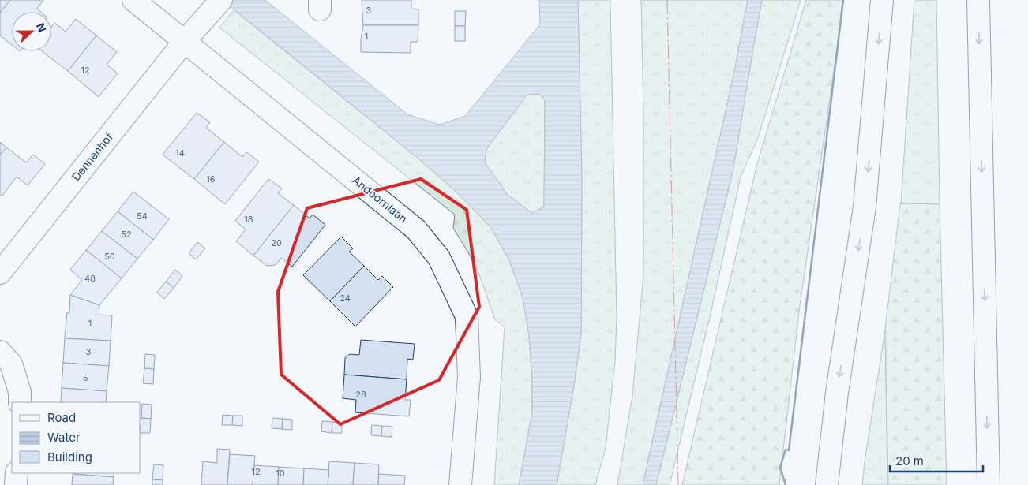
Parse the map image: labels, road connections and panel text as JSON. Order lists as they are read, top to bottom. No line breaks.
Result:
{"streets":{"main road":["Dennenhof","Andoornlaan"]},"crossings":[["Dennenhof","Andoornlaan"]],"house_numbers":["3","1","12","14","16","54","18","52","20","50","48","24","1","3","5","28","12","10"],"legend":["Road","Water","Building"],"scale_bar":"20 m","north":"right"}
